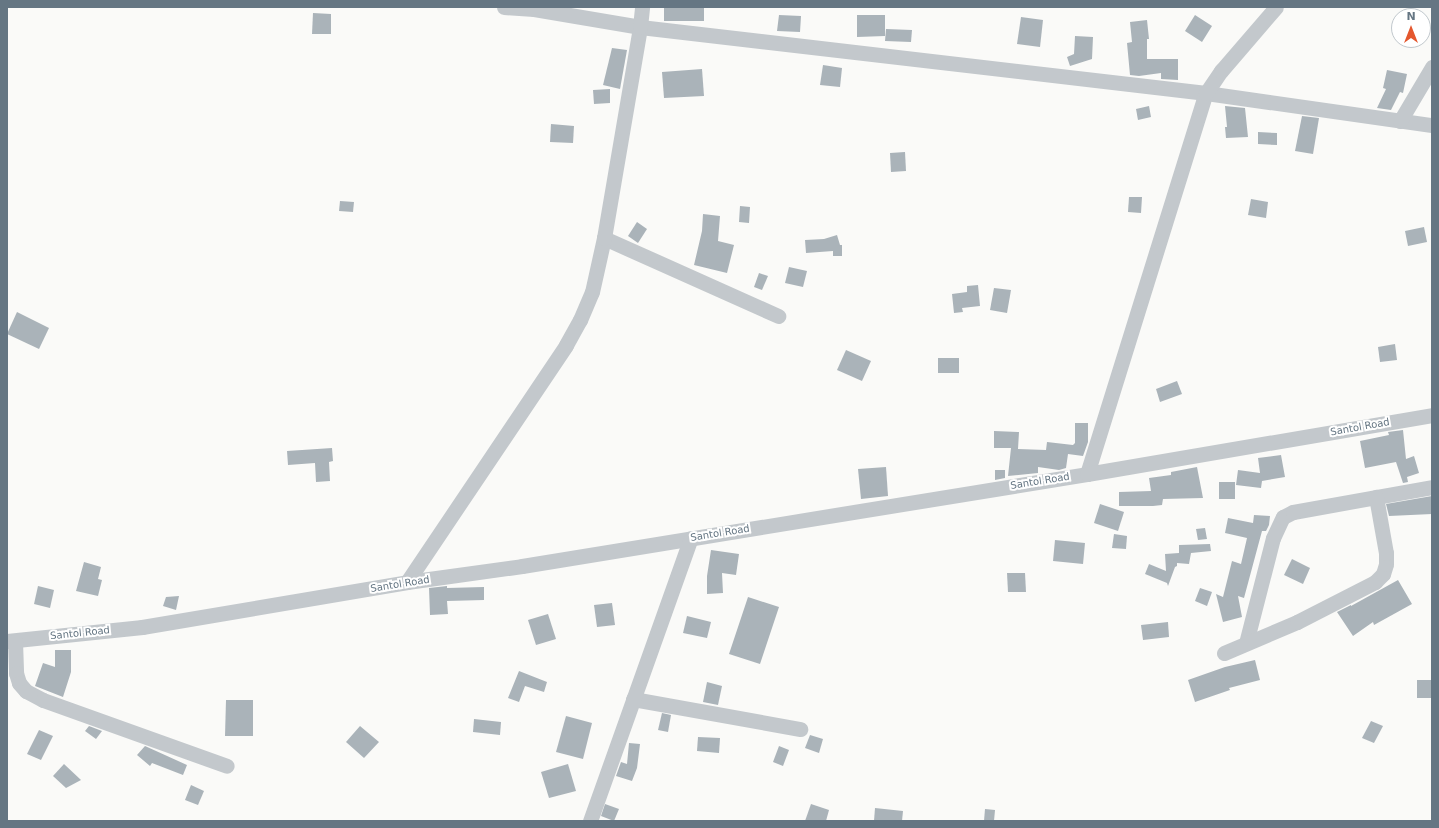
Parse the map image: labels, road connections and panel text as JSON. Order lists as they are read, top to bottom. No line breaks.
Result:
{"streets":{"street":["Santol Road"]},"north":"top"}
